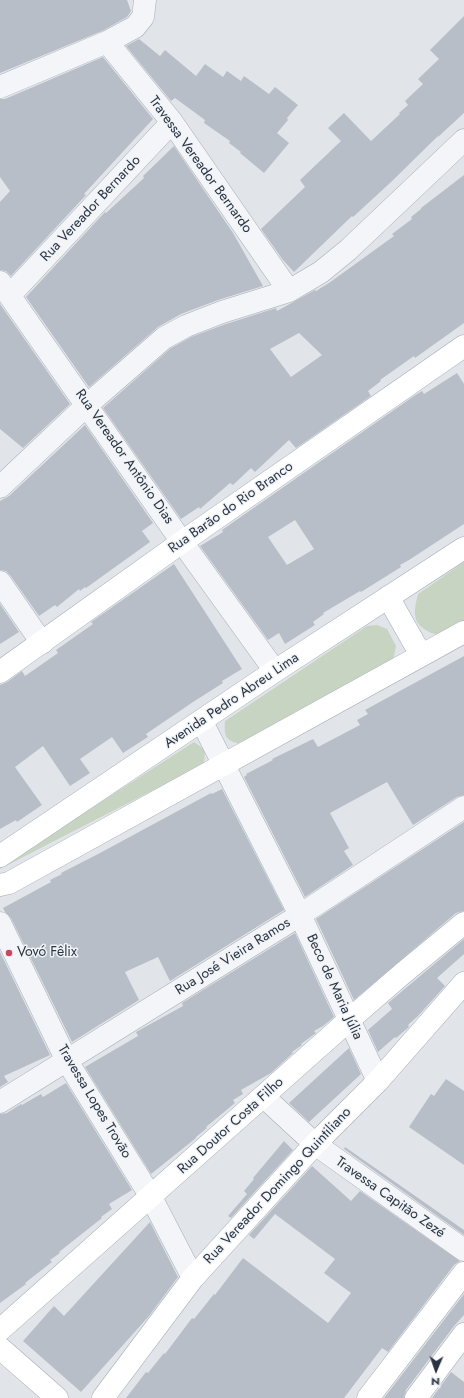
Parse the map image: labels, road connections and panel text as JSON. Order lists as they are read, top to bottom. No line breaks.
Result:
{"streets":{"main road":["Rua Barão do Rio Branco","Avenida Pedro Abreu Lima","Rua Doutor Costa Filho","Rua Vereador Domingo Quintiliano"],"street":["Travessa Vereador Bernardo","Rua Vereador Bernardo","Rua Vereador Antônio Dias","Rua José Vieira Ramos","Beco de Maria Júlia","Travessa Lopes Trovão","Travessa Capitão Zezé"]},"crossings":[["Travessa Vereador Bernardo","Rua Vereador Bernardo"],["Rua Vereador Bernardo","Rua Vereador Antônio Dias"],["Rua Vereador Antônio Dias","Rua Barão do Rio Branco"],["Rua Vereador Antônio Dias","Avenida Pedro Abreu Lima"],["Avenida Pedro Abreu Lima","Beco de Maria Júlia"],["Rua José Vieira Ramos","Beco de Maria Júlia"],["Rua José Vieira Ramos","Travessa Lopes Trovão"],["Beco de Maria Júlia","Rua Doutor Costa Filho"],["Beco de Maria Júlia","Rua Vereador Domingo Quintiliano"],["Travessa Lopes Trovão","Rua Doutor Costa Filho"],["Travessa Lopes Trovão","Rua Vereador Domingo Quintiliano"],["Rua Doutor Costa Filho","Travessa Capitão Zezé"],["Rua Vereador Domingo Quintiliano","Travessa Capitão Zezé"]],"places":["Vovó Fêlix"],"north":"bottom"}
